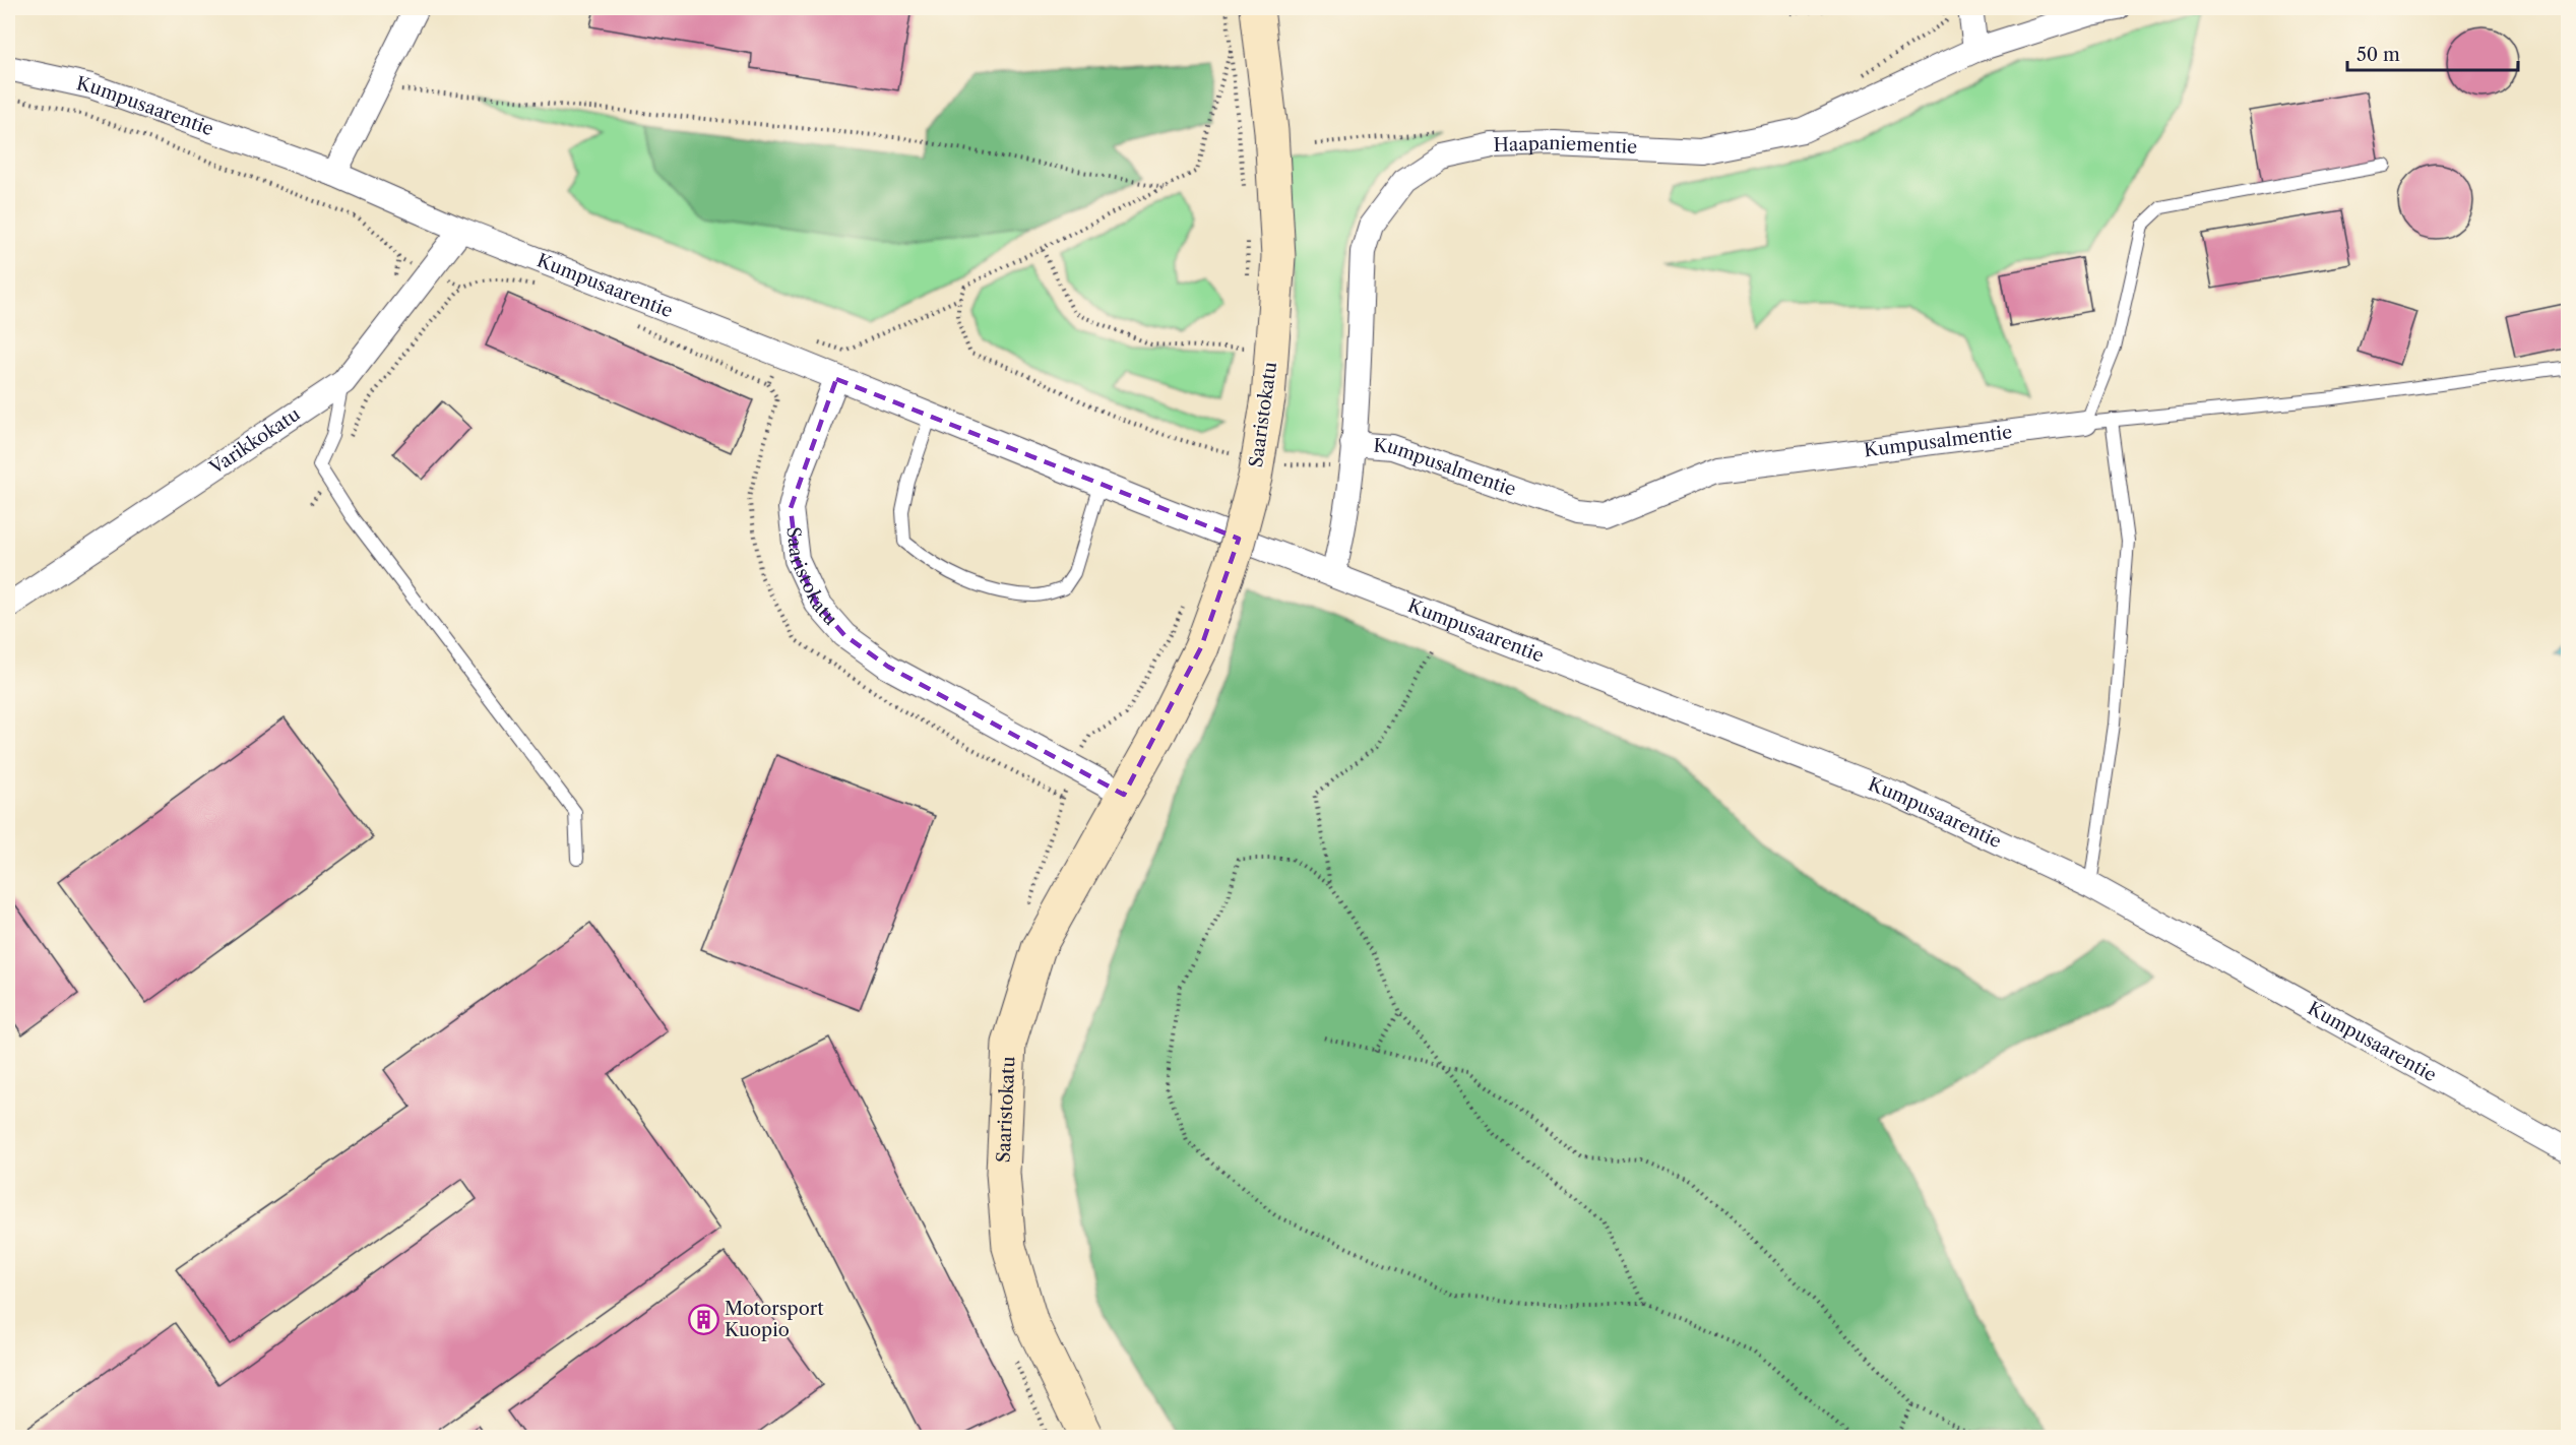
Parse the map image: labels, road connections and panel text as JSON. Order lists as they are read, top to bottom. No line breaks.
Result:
{"streets":{"main road":["Saaristokatu"],"street":["Kumpusaarentie","Haapaniementie","Varikkokatu","Kumpusalmentie"]},"crossings":[["Kumpusaarentie","Haapaniementie"],["Kumpusaarentie","Saaristokatu"],["Kumpusaarentie","Varikkokatu"],["Haapaniementie","Kumpusalmentie"]],"places":{"building":["Motorsport Kuopio"]},"scale_bar":"50 m"}
